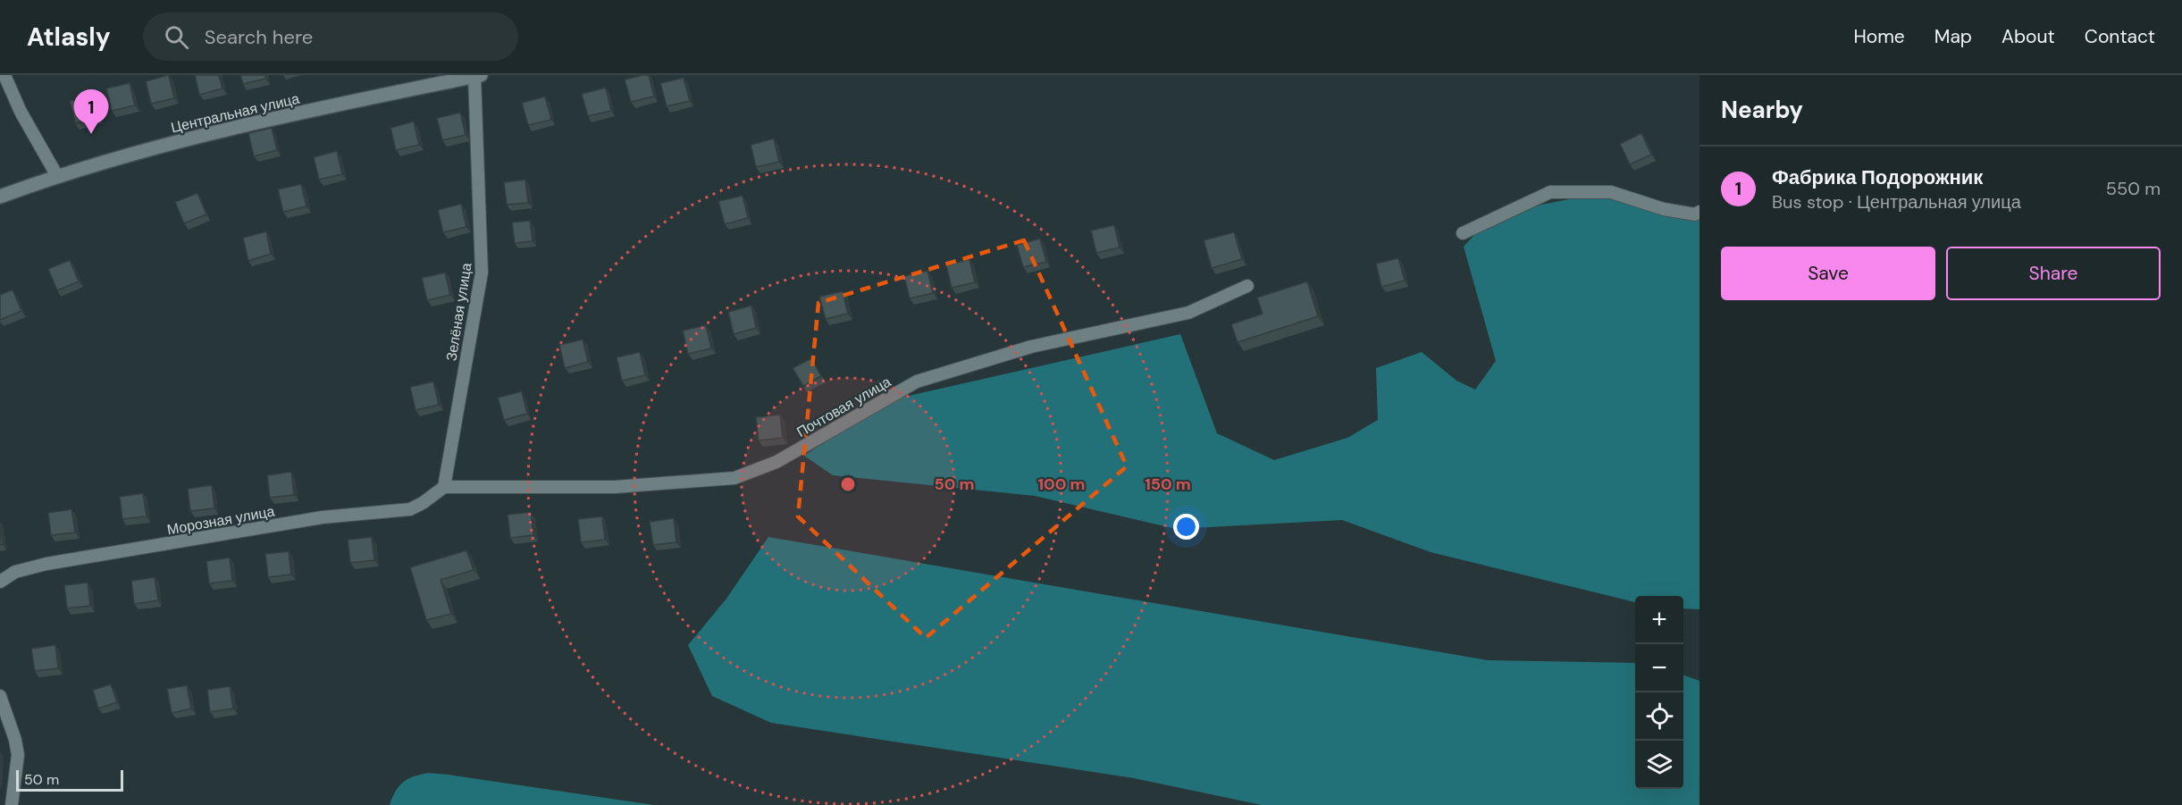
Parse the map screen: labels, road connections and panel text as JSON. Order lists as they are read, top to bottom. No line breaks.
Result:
{"streets":{"street":["Центральная улица","Зелёная улица","Почтовая улица","Морозная улица"]},"crossings":[["Центральная улица","Зелёная улица"],["Зелёная улица","Почтовая улица"],["Зелёная улица","Морозная улица"],["Почтовая улица","Морозная улица"]],"scale_bar":"50 m","page":{"header":"Atlasly","search":"Search here","nav":["Home","Map","About","Contact"],"heading":"Nearby","pins":"1","list":[{"mark":"1","name":"Фабрика Подорожник","note":"Bus stop · Центральная улица","value":"550 m"}],"buttons":["Save","Share"],"map_buttons":["+","−"],"scale":"50 m"},"rings":["50 m","100 m","150 m"]}
